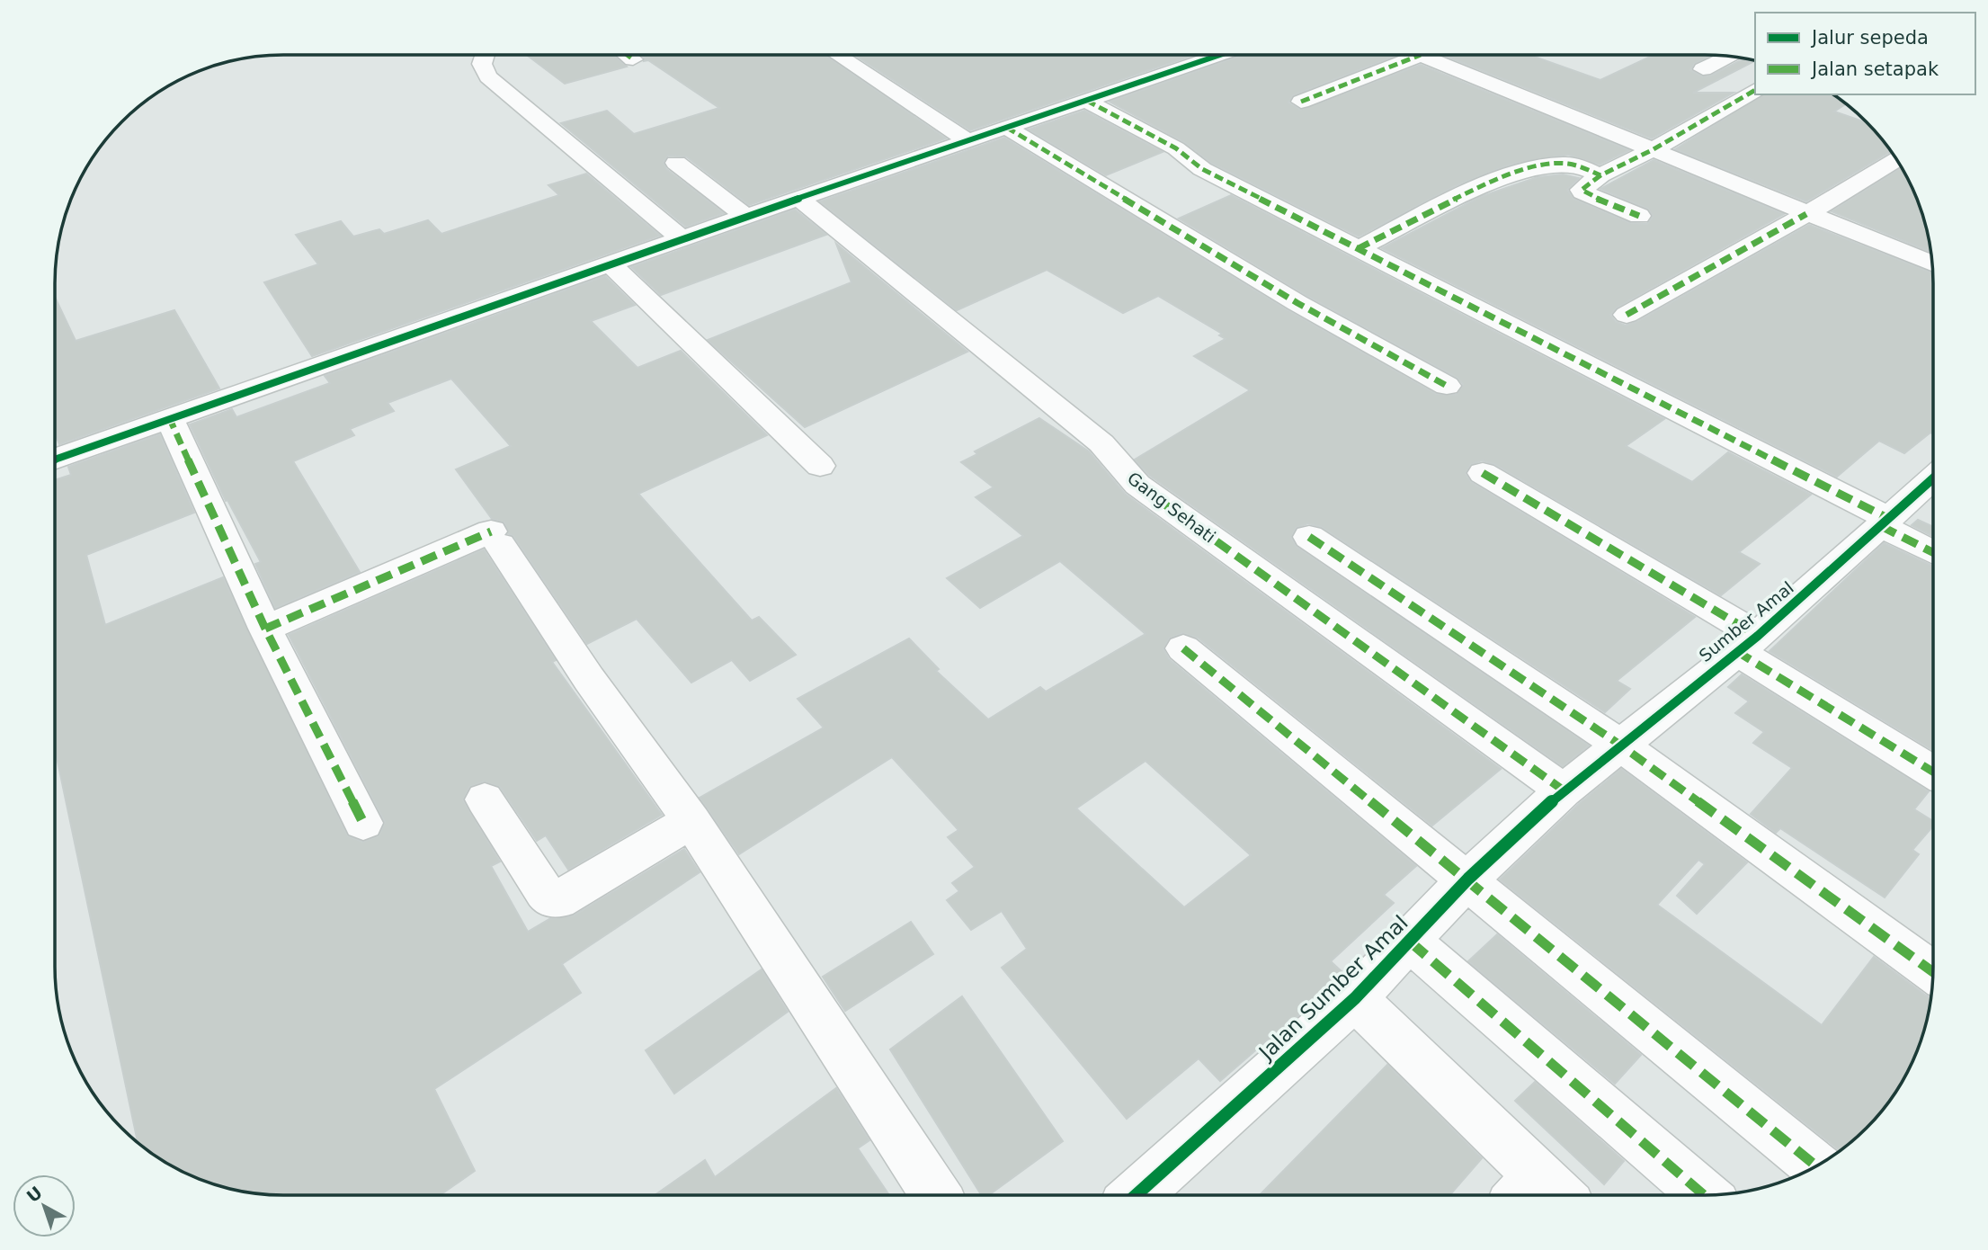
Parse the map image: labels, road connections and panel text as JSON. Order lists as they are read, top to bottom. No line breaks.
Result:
{"streets":{"street":["Gang Sehati","Sumber Amal","Jalan Sumber Amal"]},"crossings":[["Gang Sehati","Sumber Amal"],["Gang Sehati","Jalan Sumber Amal"],["Sumber Amal","Jalan Sumber Amal"]],"legend":["Jalur sepeda","Jalan setapak"],"north":"top left"}
